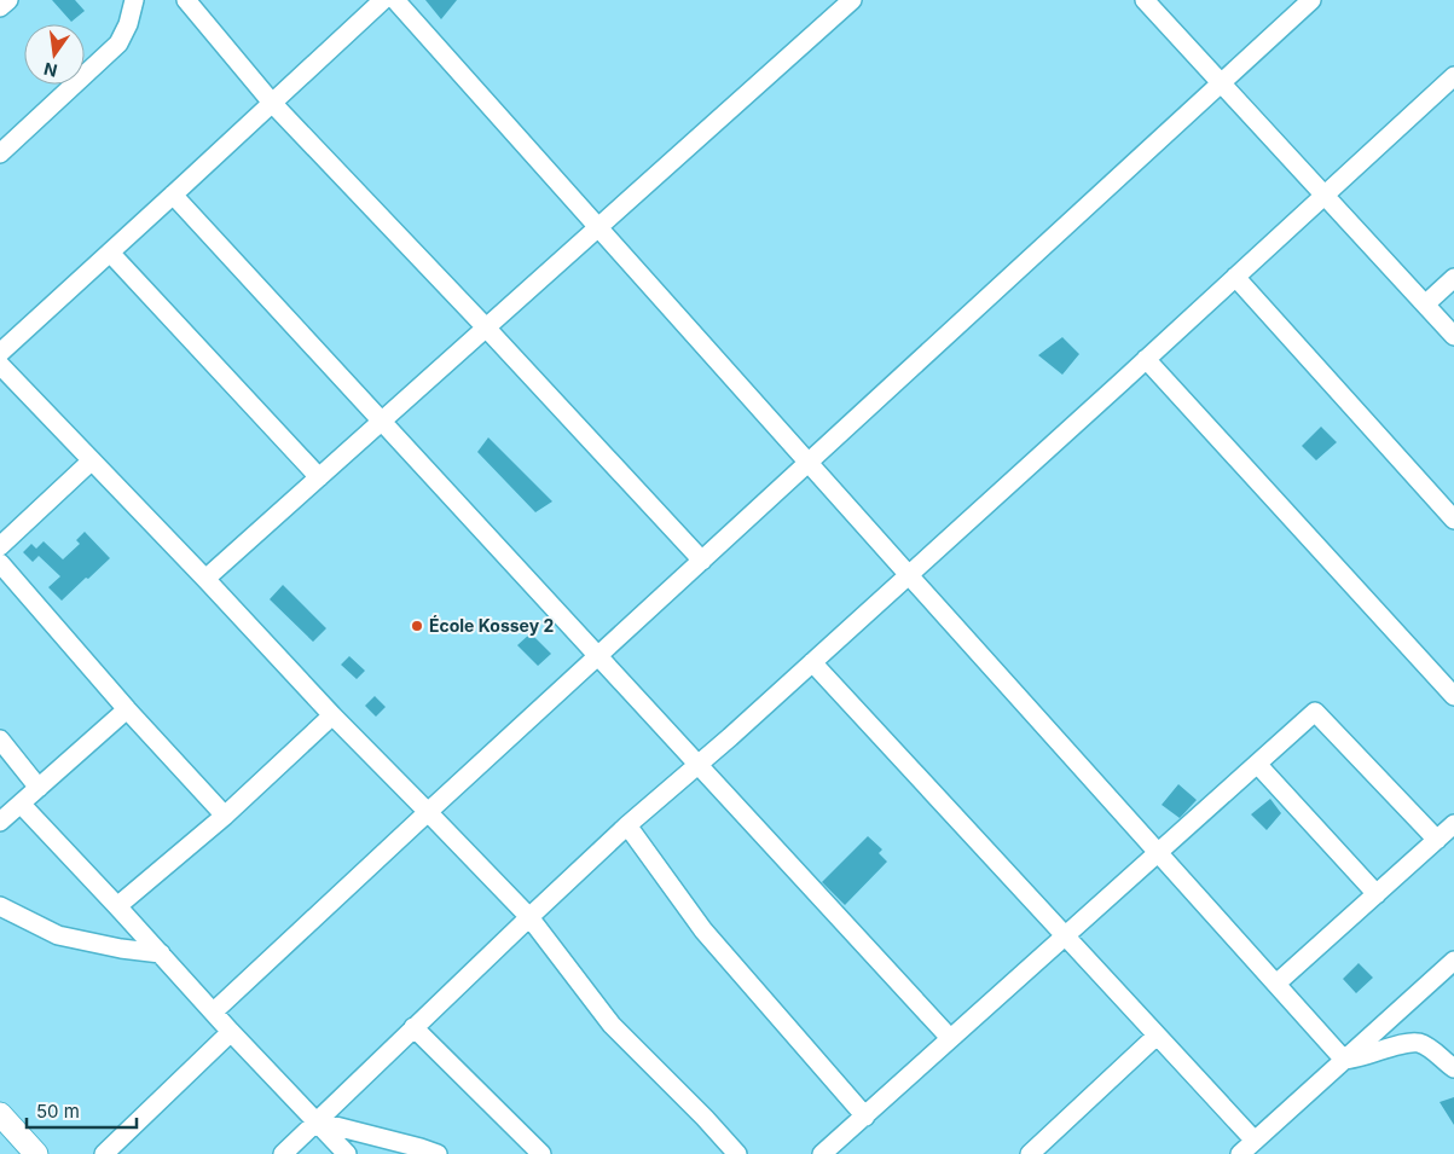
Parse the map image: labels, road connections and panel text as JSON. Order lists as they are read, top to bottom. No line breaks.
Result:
{"places":["École Kossey 2"],"scale_bar":"50 m","north":"bottom"}
